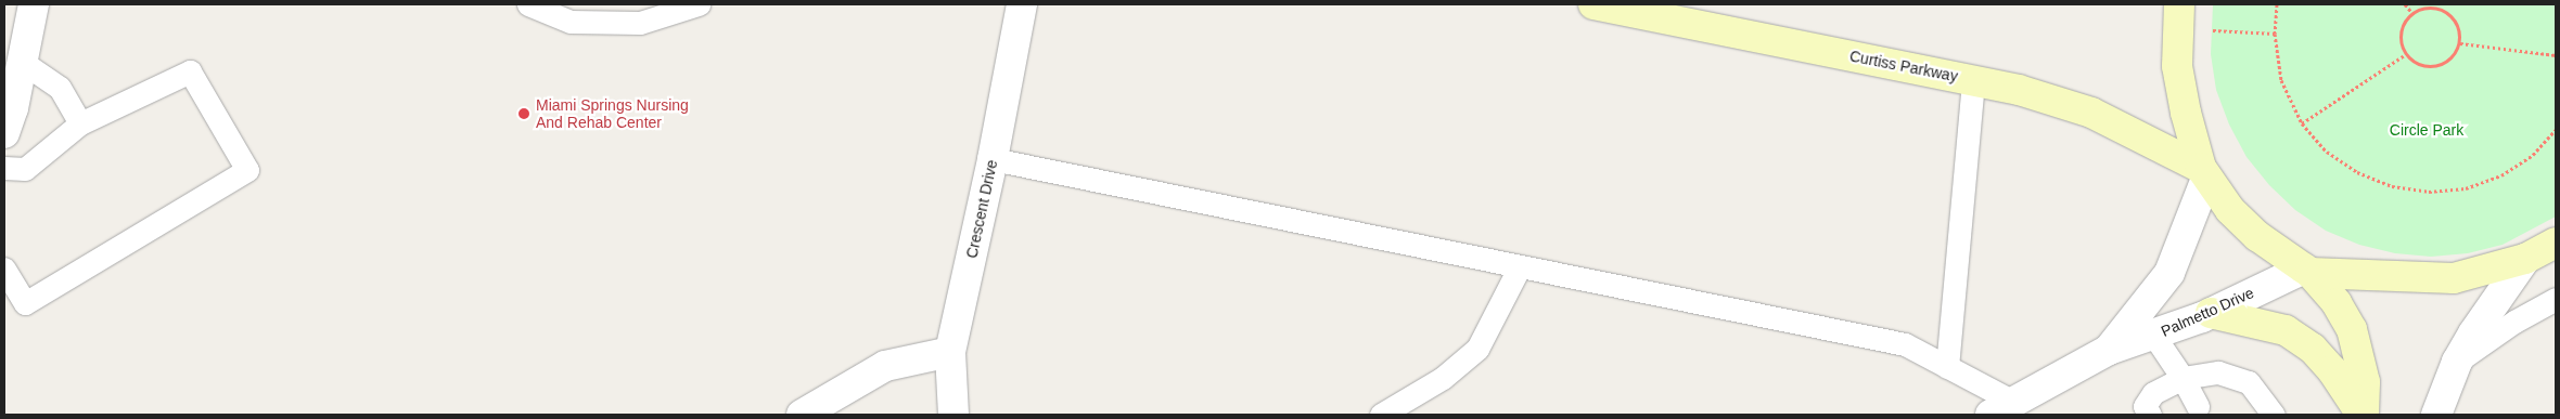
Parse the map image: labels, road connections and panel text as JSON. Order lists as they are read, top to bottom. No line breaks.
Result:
{"streets":{"main road":["Curtiss Parkway"],"street":["Crescent Drive","Palmetto Drive"]},"crossings":[["Curtiss Parkway","Palmetto Drive"]],"parks":["Circle Park"],"places":["Miami Springs Nursing And Rehab Center"]}
